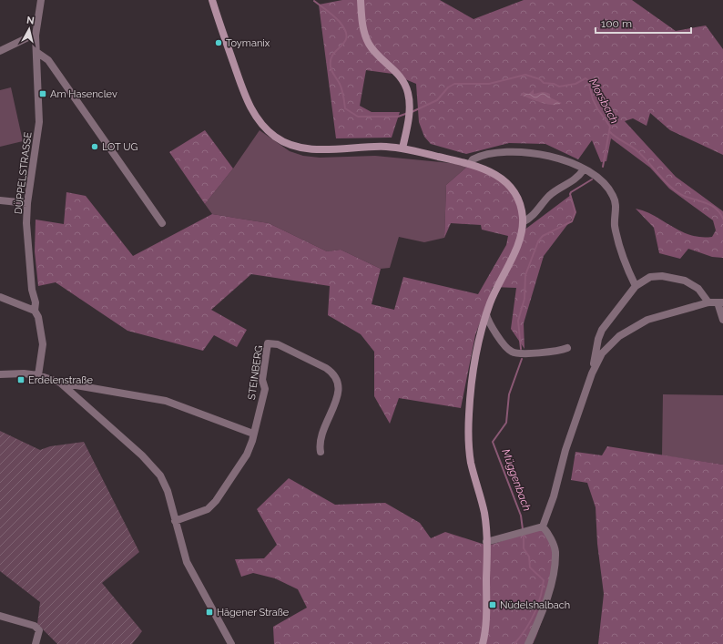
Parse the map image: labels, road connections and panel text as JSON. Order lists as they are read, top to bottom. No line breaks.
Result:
{"streets":{"street":["DÜPPELSTRASSE","STEINBERG"]},"water":["Morsbach","Müggenbach"],"places":{"other":["Toymanix","LOT UG"],"transit":["Am Hasenclev","Erdelenstraße","Nüdelshalbach","Hägener Straße"]},"scale_bar":"100 m","north":"top"}
